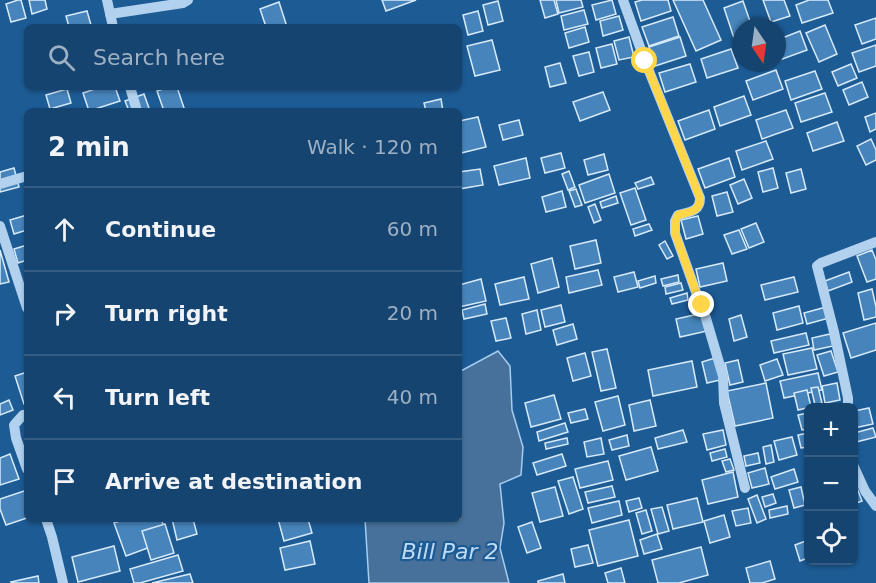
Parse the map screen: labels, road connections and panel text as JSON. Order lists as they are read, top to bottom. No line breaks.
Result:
{"water":["Bill Par 2"],"north":"bottom","page":{"search":"Search here","heading":["2 min","Walk · 120 m"],"list":[["Continue","60 m"],["Turn right","20 m"],["Turn left","40 m"],"Arrive at destination"],"map_buttons":["+","−"]}}
